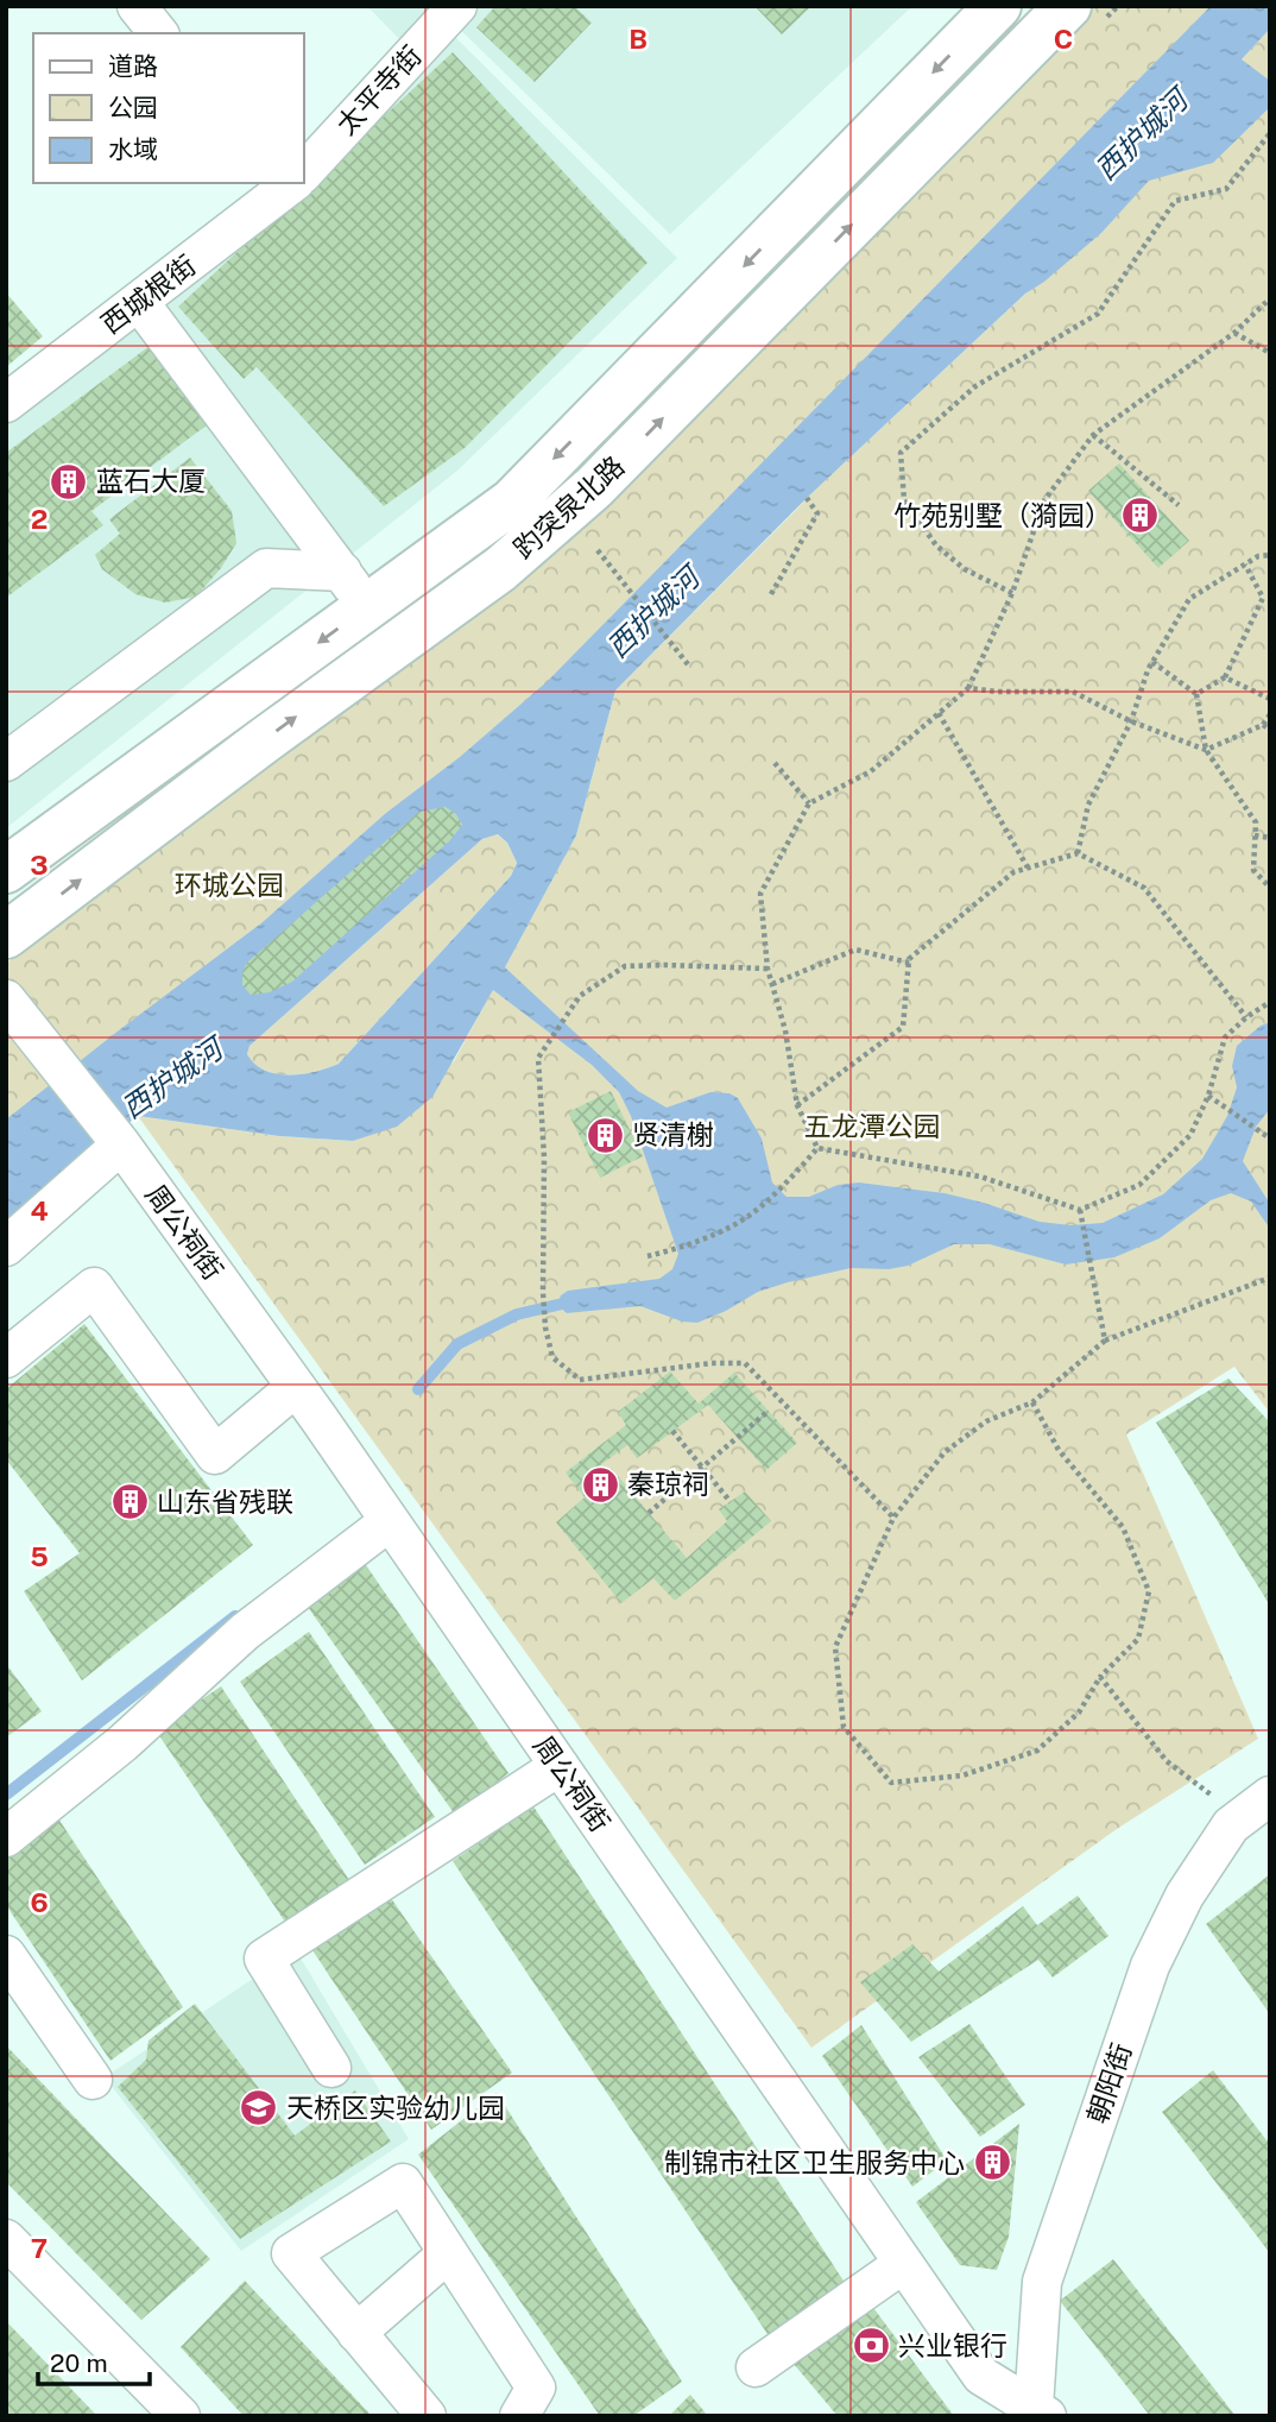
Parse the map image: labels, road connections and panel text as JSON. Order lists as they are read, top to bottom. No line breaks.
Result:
{"streets":{"main road":["趵突泉北路"],"street":["太平寺街","西城根街","周公祠街","朝阳街"]},"crossings":[["周公祠街","朝阳街"]],"water":["西护城河"],"parks":["环城公园","五龙潭公园"],"places":{"building":["蓝石大厦","竹苑别墅（漪园）","贤清榭","秦琼祠","山东省残联","制锦市社区卫生服务中心"],"school or university":["天桥区实验幼儿园"],"bank":["兴业银行"]},"legend":["道路","公园","水域"],"scale_bar":"20 m","grid":{"columns":["B","C"],"rows":["2","3","4","5","6","7"]}}
